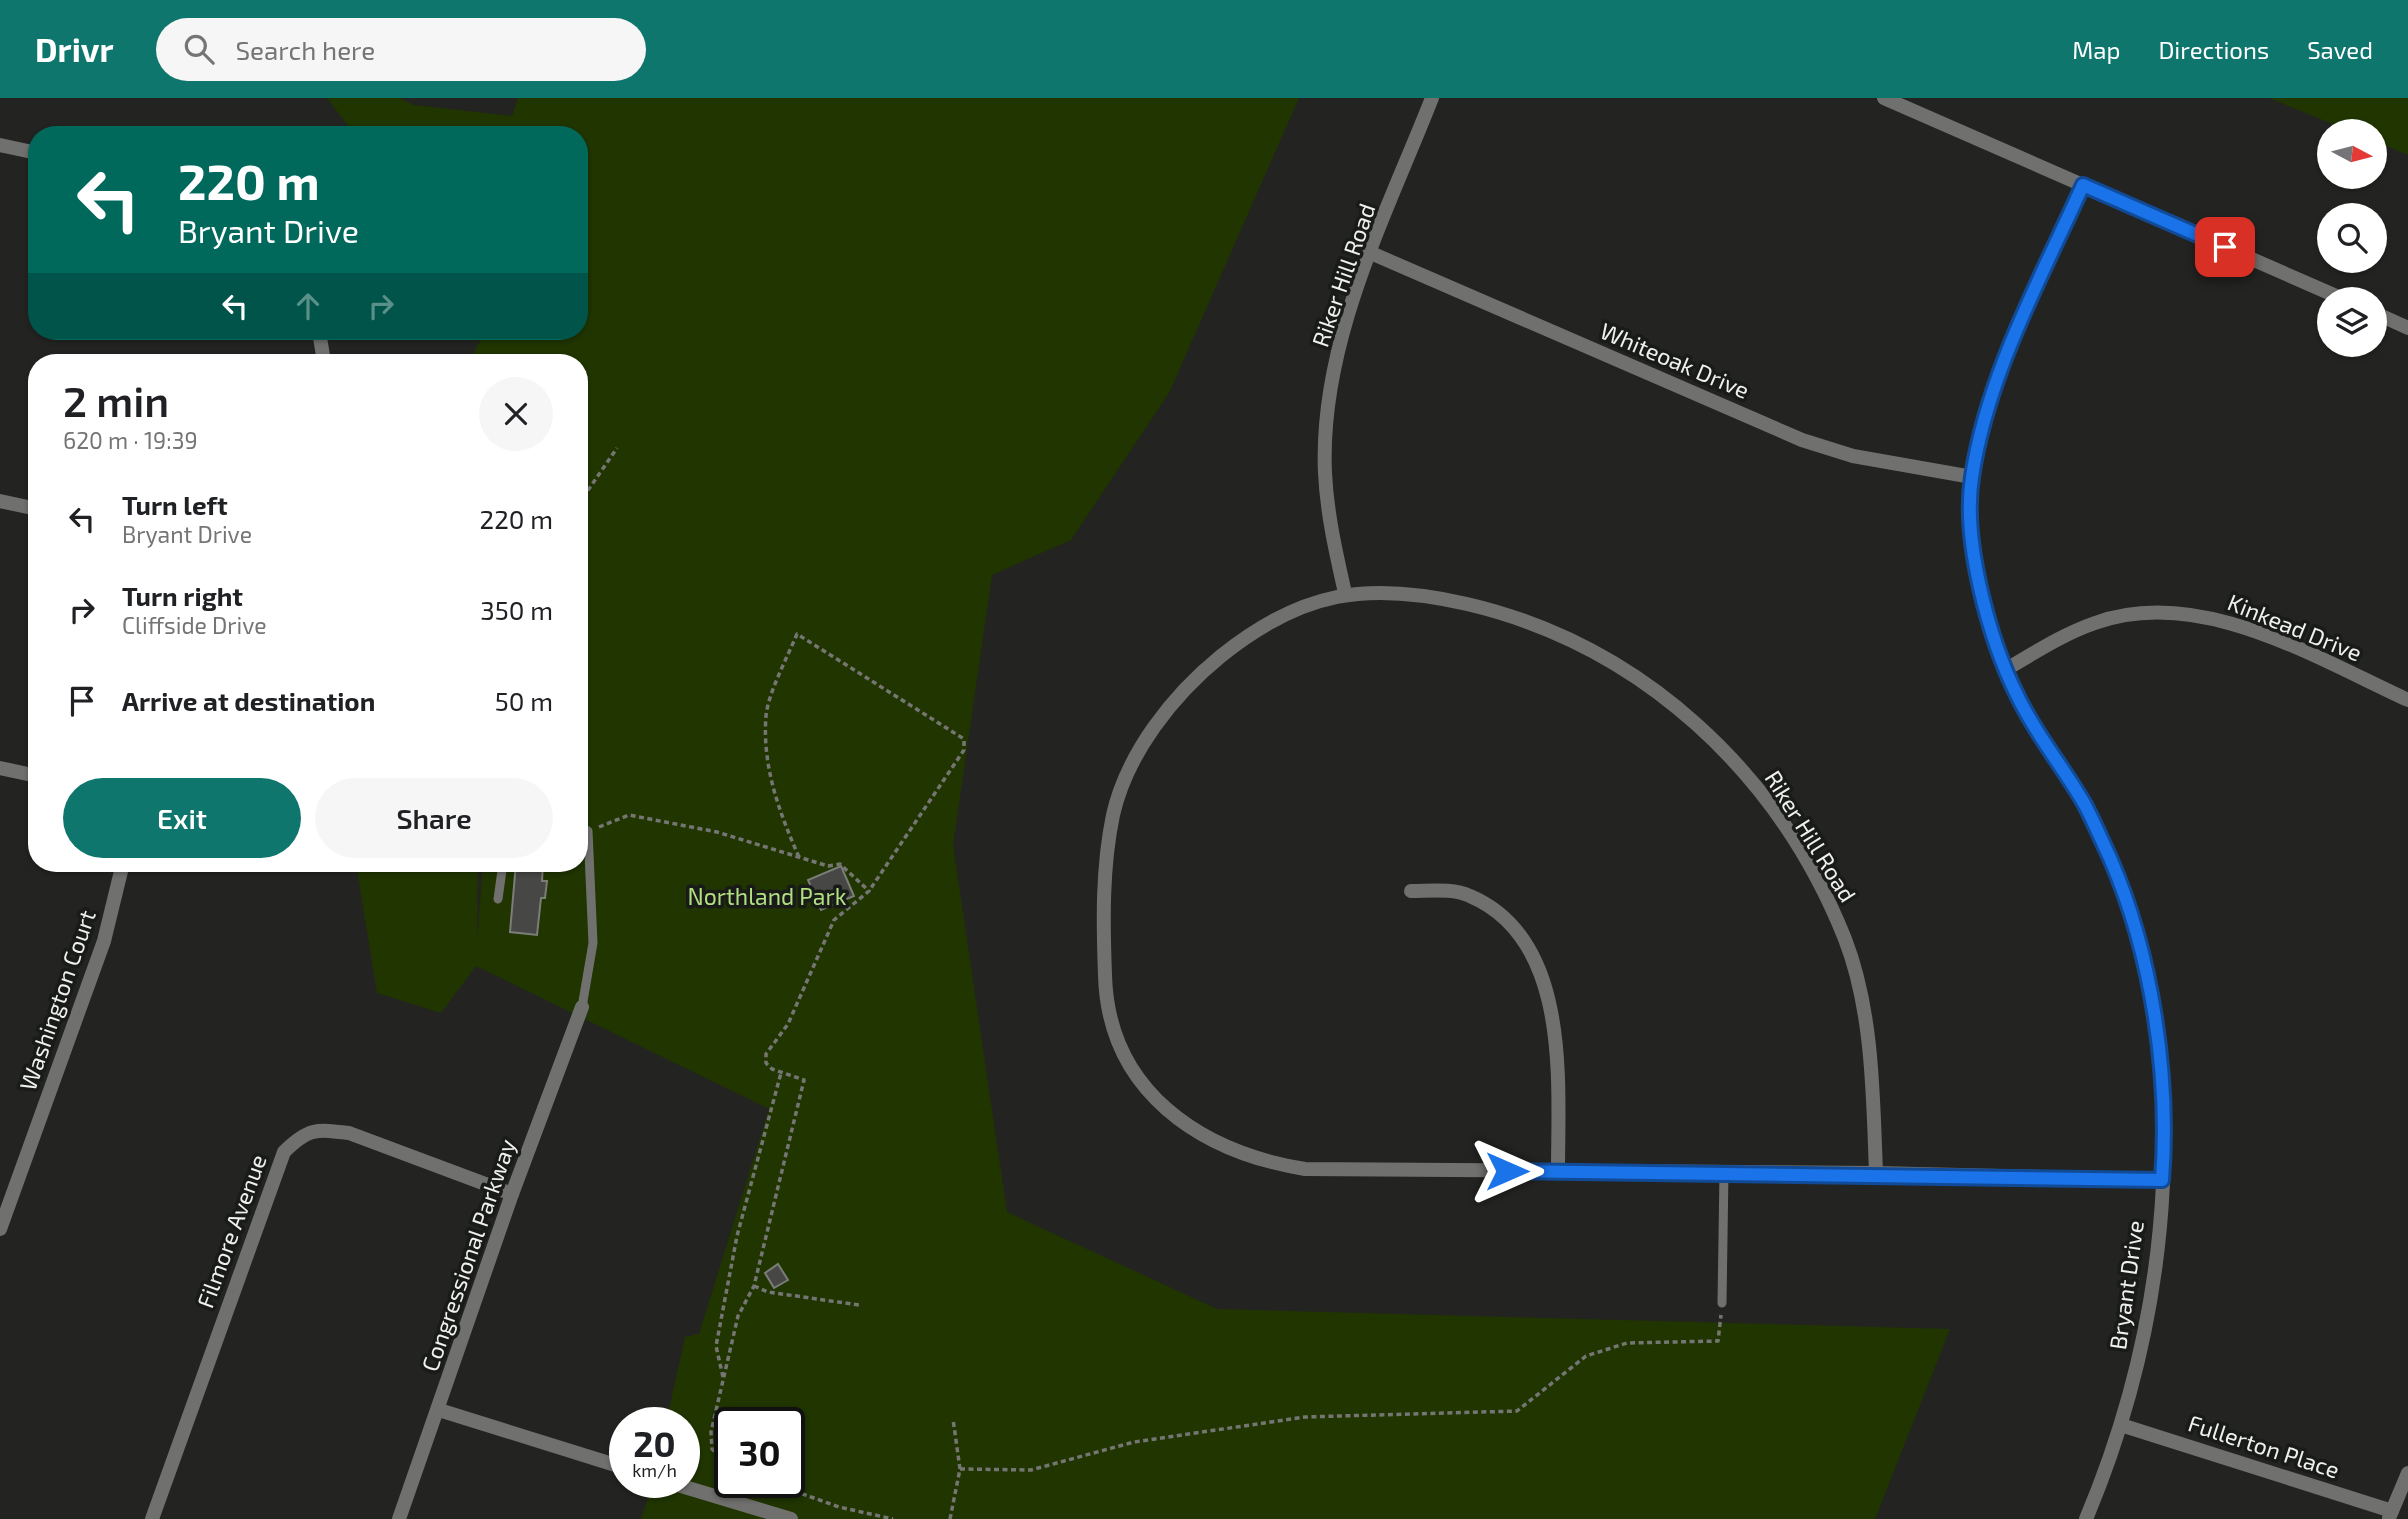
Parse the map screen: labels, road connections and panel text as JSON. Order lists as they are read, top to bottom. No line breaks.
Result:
{"streets":{"street":["Riker Hill Road","Whiteoak Drive","Kinkead Drive","Washington Court","Filmore Avenue","Congressional Parkway","Bryant Drive","Fullerton Place"]},"crossings":[["Riker Hill Road","Whiteoak Drive"],["Whiteoak Drive","Bryant Drive"],["Kinkead Drive","Bryant Drive"],["Filmore Avenue","Congressional Parkway"],["Bryant Drive","Fullerton Place"]],"parks":["Northland Park"],"north":"right","page":{"header":"Drivr","search":"Search here","nav":["Map","Directions","Saved"],"turn":["220 m","Bryant Drive"],"heading":["2 min","620 m · 19:39"],"list":[{"name":"Turn left","note":"Bryant Drive","value":"220 m"},{"name":"Turn right","note":"Cliffside Drive","value":"350 m"},{"name":"Arrive at destination","value":"50 m"}],"buttons":["Exit","Share"],"speed":"20 km/h","limit":"30"}}
